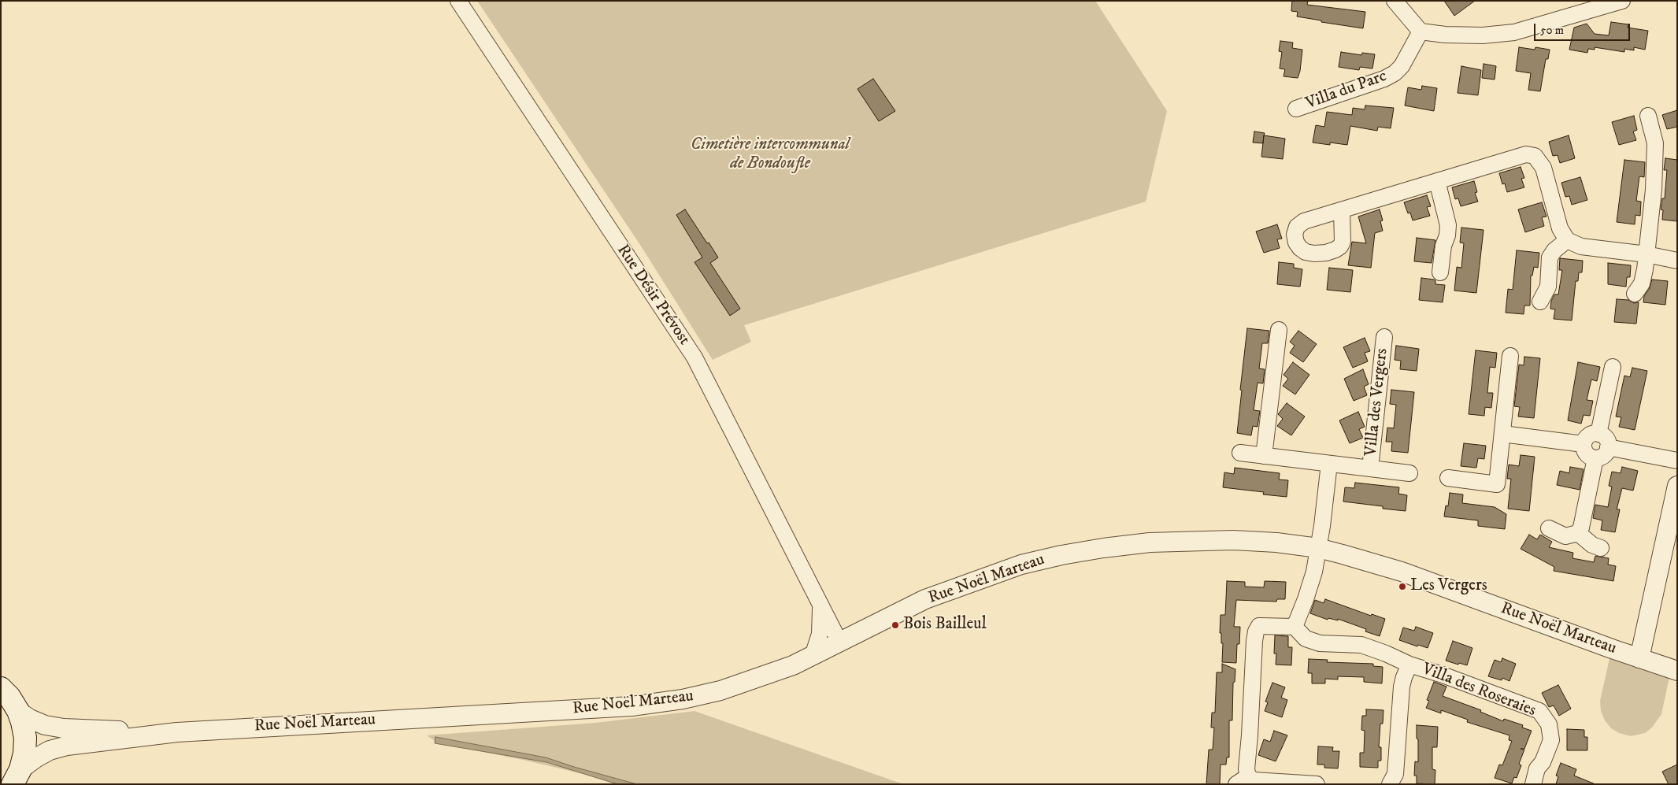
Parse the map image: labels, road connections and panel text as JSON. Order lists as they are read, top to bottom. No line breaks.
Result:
{"streets":{"street":["Villa du Parc","Rue Désir Prévost","Villa des Vergers","Rue Noël Marteau","Villa des Roseraies"]},"crossings":[["Rue Désir Prévost","Rue Noël Marteau"]],"parks":["Cimetière intercommunal de Bondoufle"],"places":["Les Vergers","Bois Bailleul"],"scale_bar":"50 m"}
